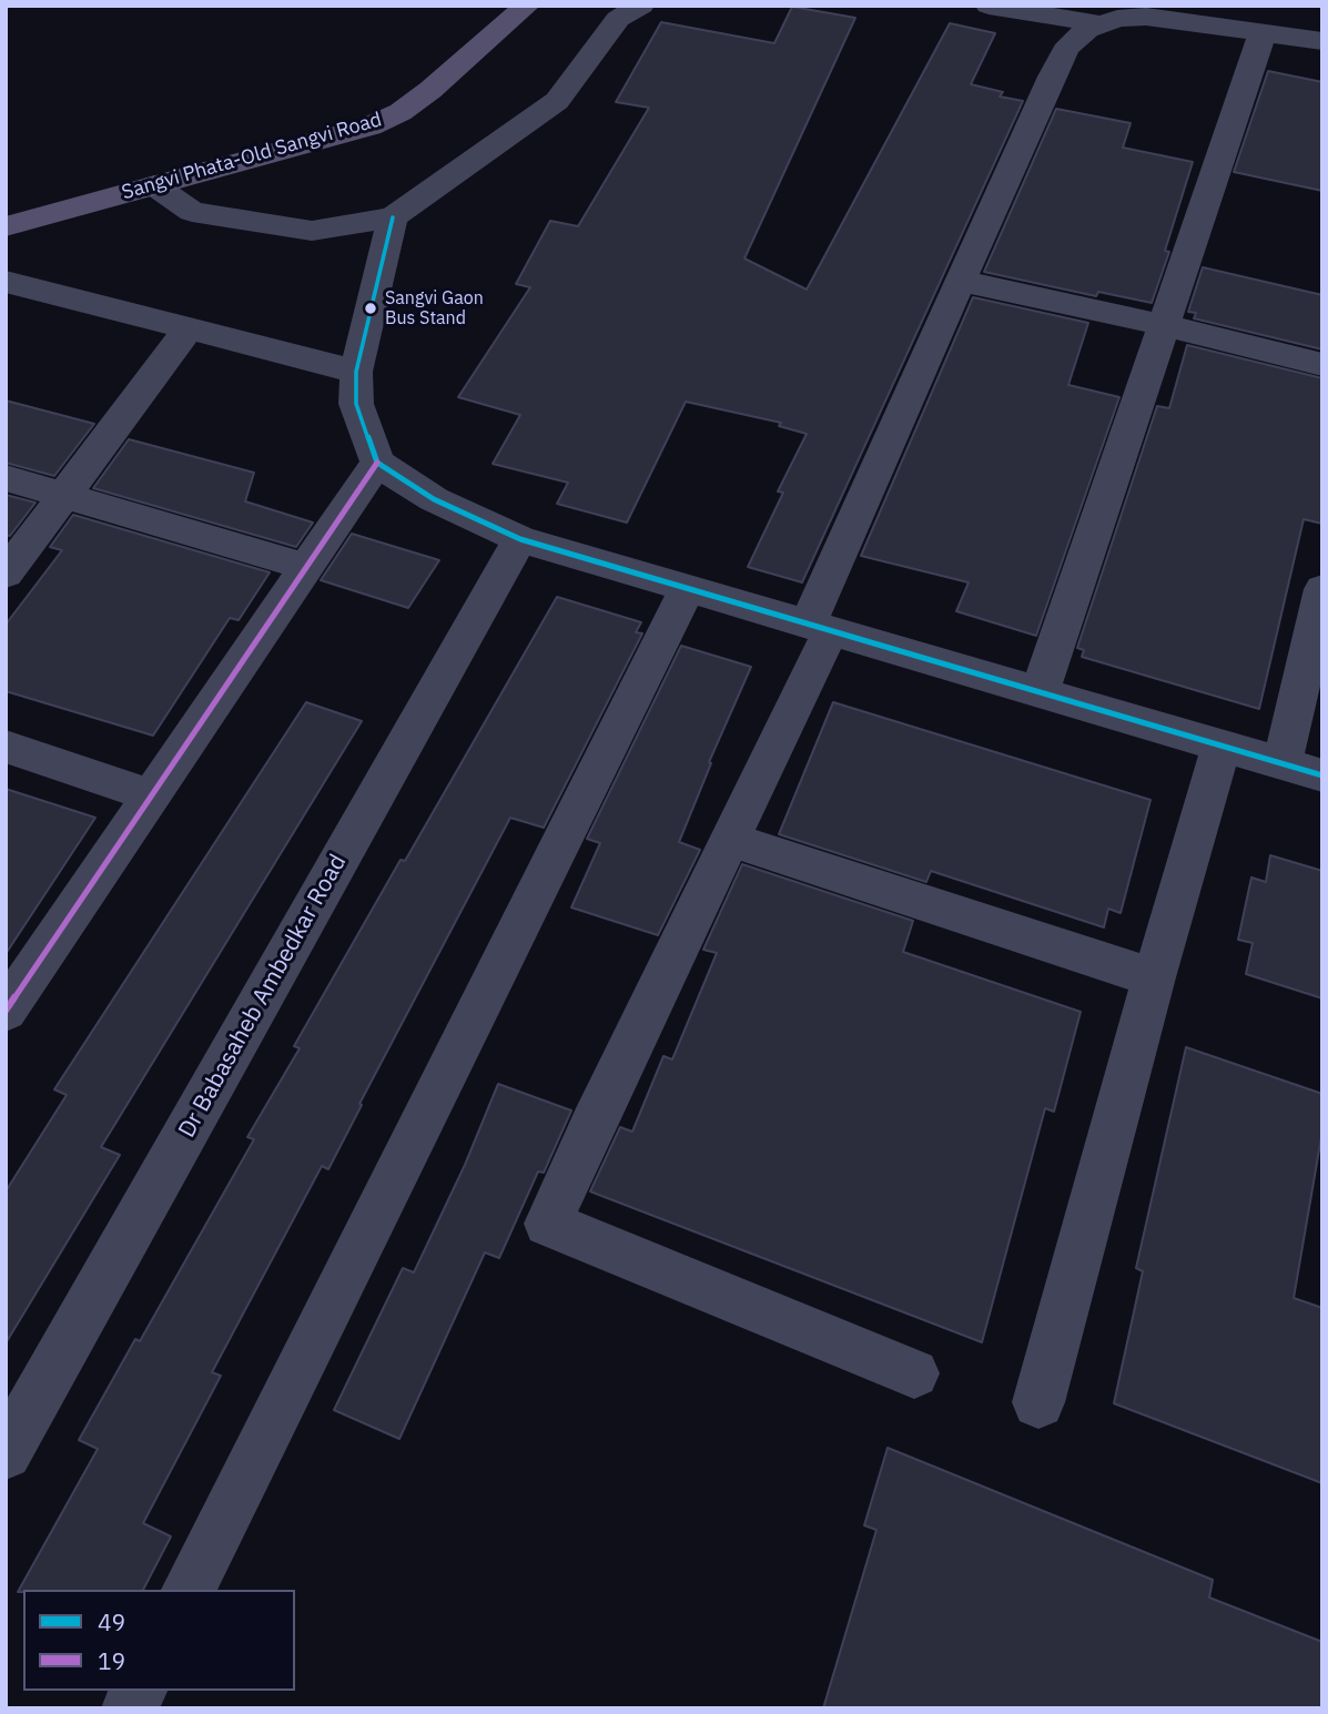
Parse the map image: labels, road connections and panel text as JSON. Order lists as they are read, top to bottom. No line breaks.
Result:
{"streets":{"main road":["Sangvi Phata-Old Sangvi Road"],"street":["Dr Babasaheb Ambedkar Road"]},"places":["Sangvi Gaon Bus Stand"],"lines":["transit line 49","transit line 19"],"legend":["49","19"]}
